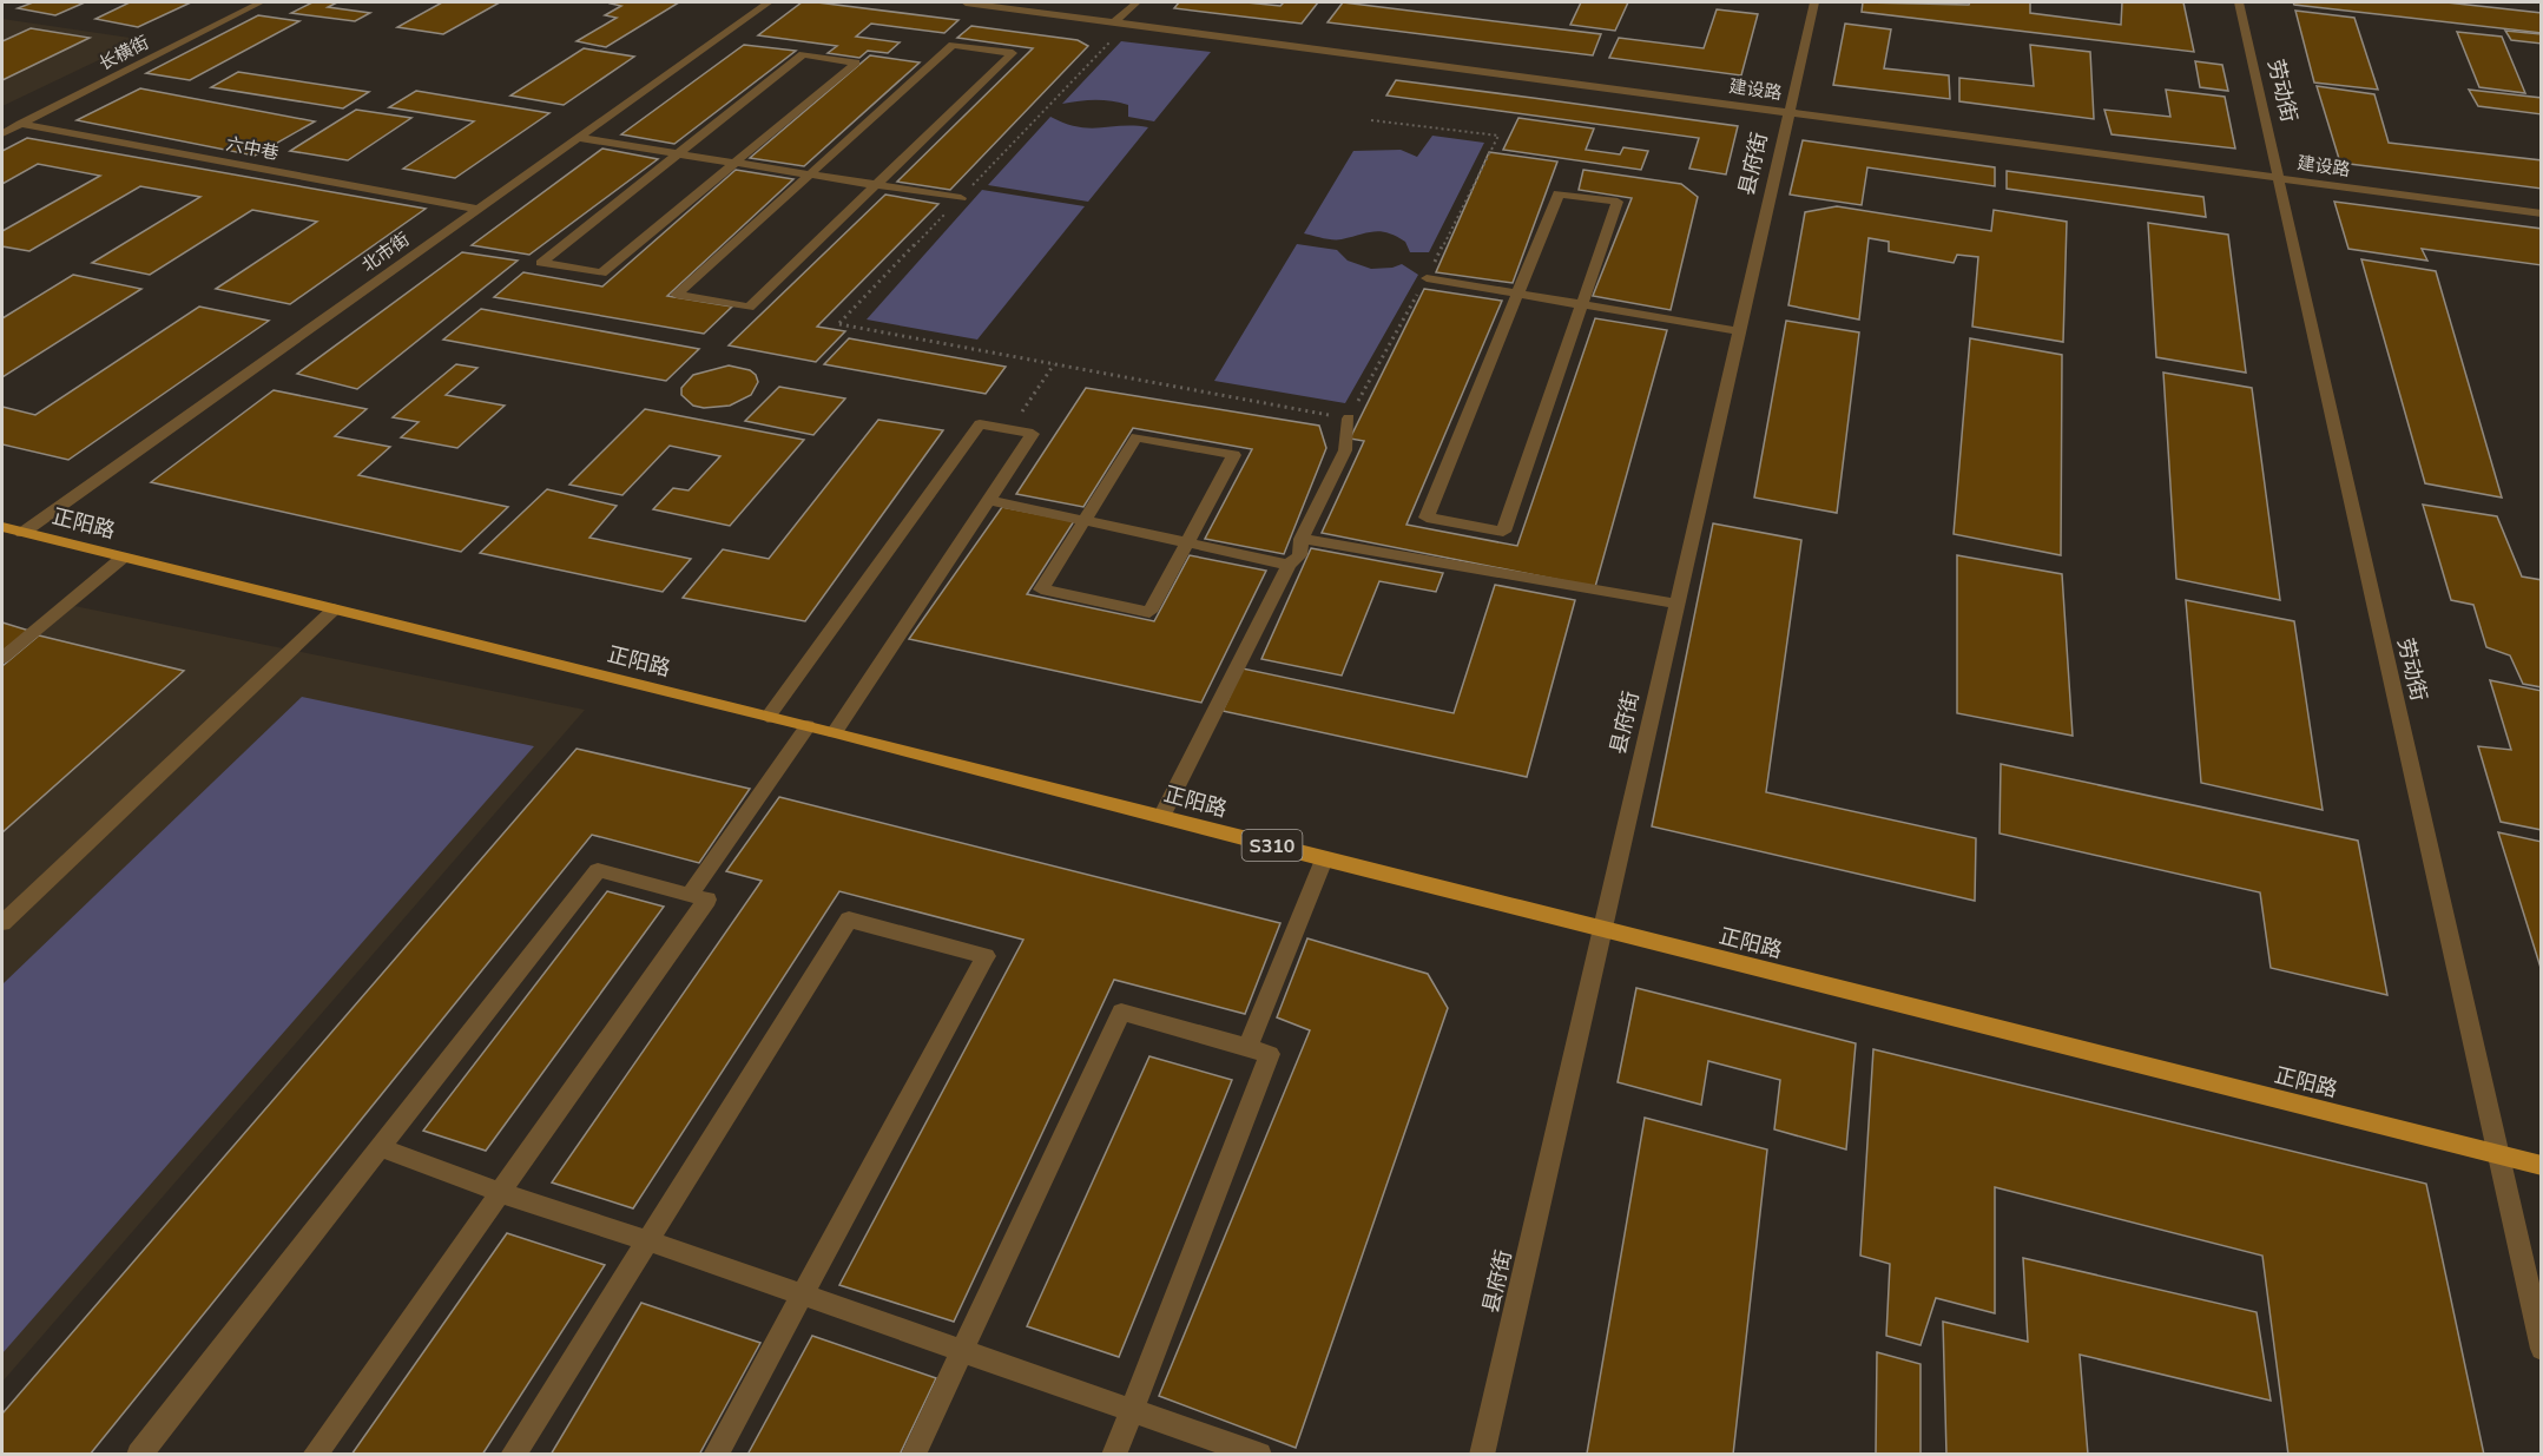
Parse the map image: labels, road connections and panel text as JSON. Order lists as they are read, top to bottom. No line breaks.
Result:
{"streets":{"main road":["正阳路","S310"],"street":["长横街","建设路","劳动街","六中巷","县府街","北市街"]},"crossings":[["长横街","六中巷"],["建设路","劳动街"],["建设路","县府街"],["劳动街","正阳路"],["六中巷","北市街"],["县府街","正阳路"],["北市街","正阳路"]]}
